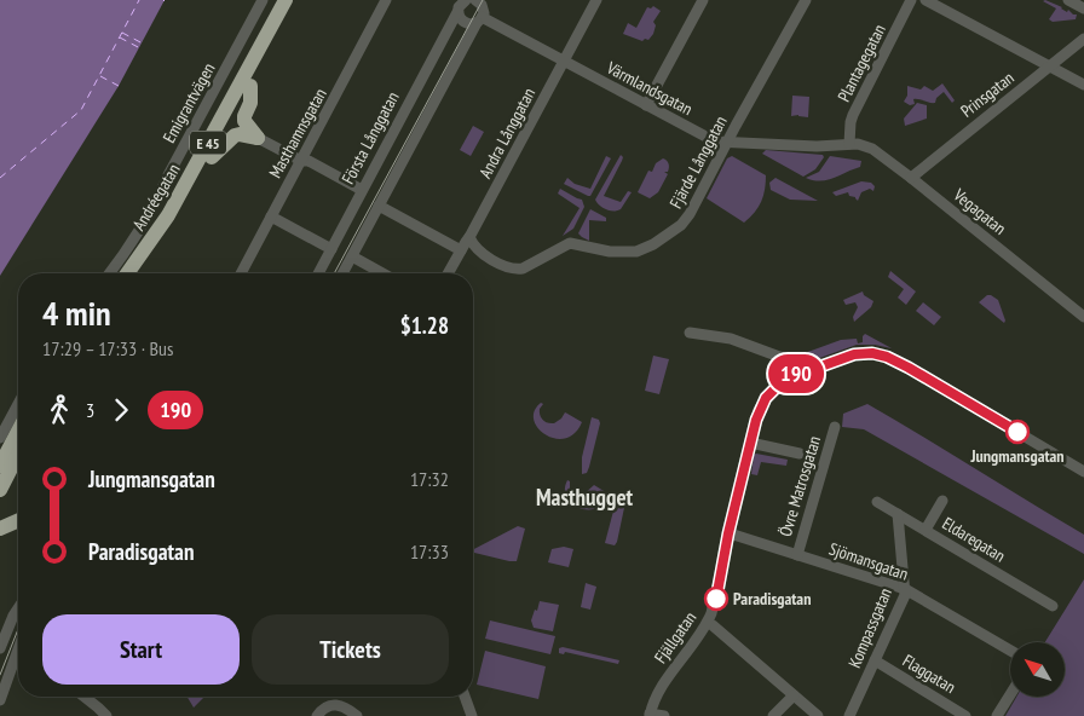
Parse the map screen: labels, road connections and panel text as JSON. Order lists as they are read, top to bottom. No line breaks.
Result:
{"streets":{"highway":["E 45","Andréegatan"],"street":["Plantagegatan","Värmlandsgatan","Prinsgatan","Emigrantvägen","Masthamnsgatan","Andra Långgatan","Första Långgatan","Fjärde Långgatan","Vegagatan","Övre Matrosgatan","Eldaregatan","Sjömansgatan","Kompassgatan","Fjällgatan","Flaggatan"]},"crossings":[["Plantagegatan","Värmlandsgatan"],["Plantagegatan","Vegagatan"],["Värmlandsgatan","Andra Långgatan"],["Värmlandsgatan","Första Långgatan"],["Värmlandsgatan","Fjärde Långgatan"],["Värmlandsgatan","Vegagatan"],["Prinsgatan","Vegagatan"],["Andra Långgatan","Fjärde Långgatan"],["Övre Matrosgatan","Sjömansgatan"],["Eldaregatan","Kompassgatan"],["Sjömansgatan","Kompassgatan"],["Sjömansgatan","Fjällgatan"],["Kompassgatan","Flaggatan"]],"districts":["Masthugget"],"places":["Jungmansgatan","Paradisgatan"],"lines":["bus line 190"],"north":"top left","page":{"on_map":"190","heading":["4 min","17:29 – 17:33 · Bus","$1.28"],"legs":["3","190"],"list":[{"name":"Jungmansgatan","value":"17:32"},{"name":"Paradisgatan","value":"17:33"}],"buttons":["Start","Tickets"]}}
